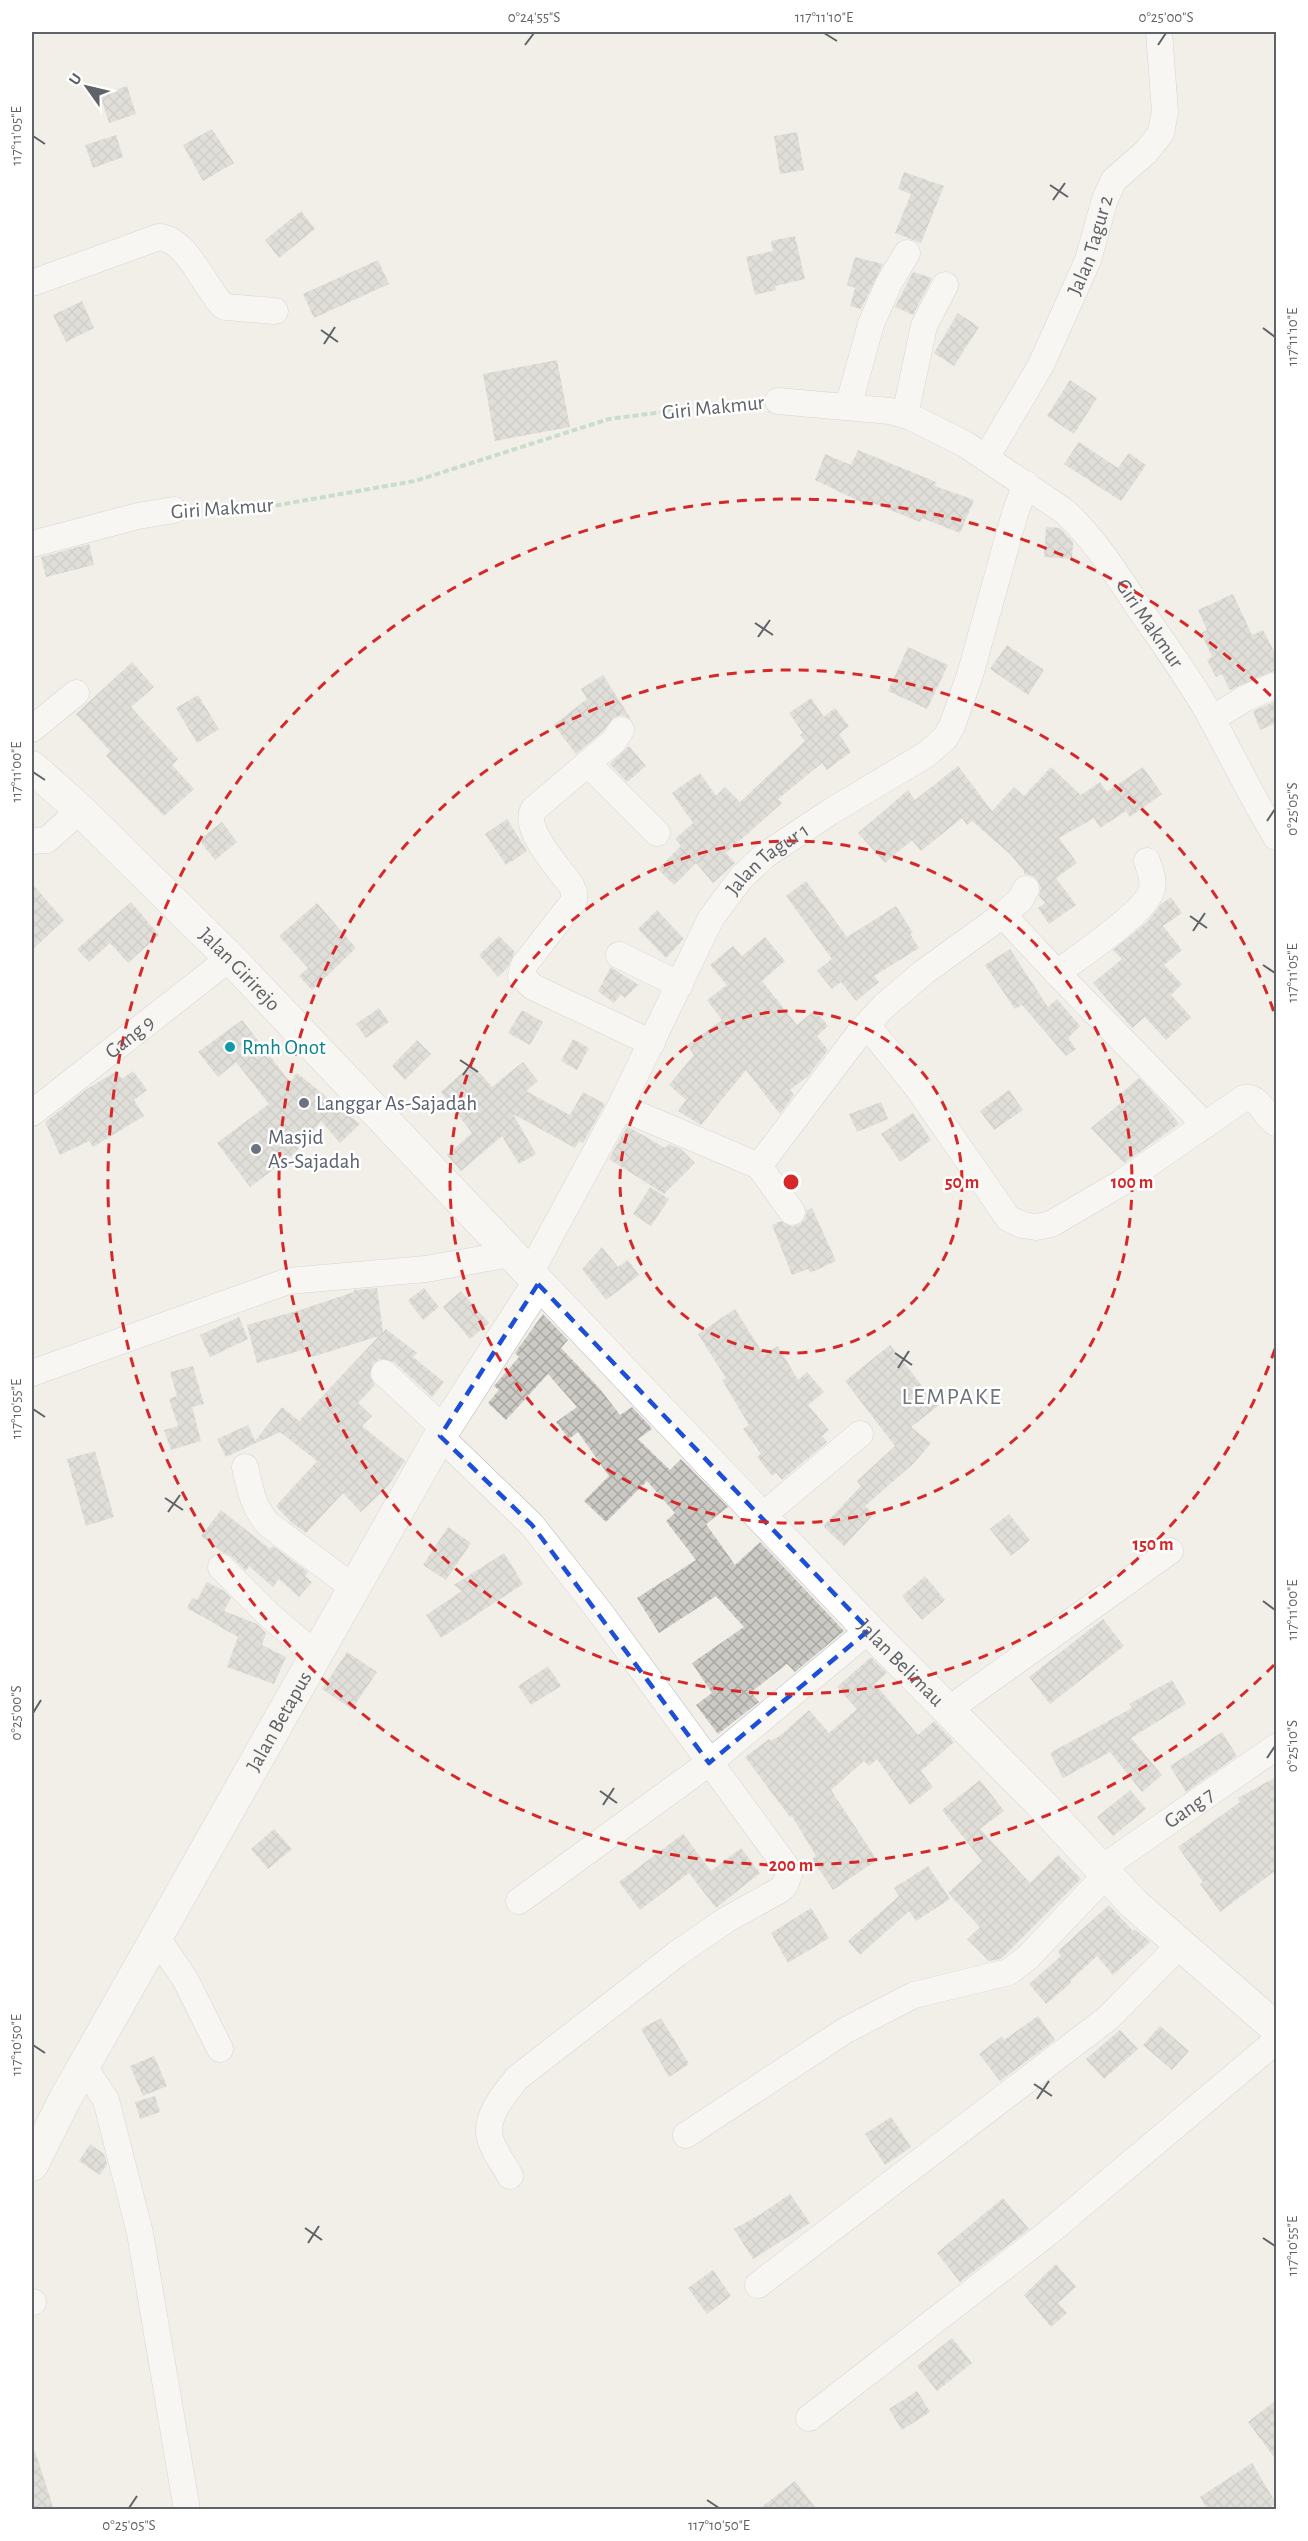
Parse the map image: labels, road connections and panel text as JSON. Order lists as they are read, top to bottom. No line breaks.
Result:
{"streets":{"street":["Jalan Tagur 2","Giri Makmur","Jalan Tagur 1","Jalan Girirejo","Gang 9","Jalan Belimau","Jalan Betapus","Gang 7"]},"crossings":[["Jalan Tagur 2","Giri Makmur"],["Giri Makmur","Jalan Tagur 1"],["Jalan Tagur 1","Jalan Girirejo"],["Jalan Tagur 1","Jalan Belimau"],["Jalan Tagur 1","Jalan Betapus"],["Jalan Girirejo","Gang 9"],["Jalan Girirejo","Jalan Belimau"],["Jalan Girirejo","Jalan Betapus"],["Jalan Belimau","Jalan Betapus"],["Jalan Belimau","Gang 7"]],"districts":["LEMPAKE"],"places":["Rmh Onot","Langgar As-Sajadah","Masjid As-Sajadah"],"north":"top left","coordinates":["0°24'55\"S","117°11'10\"E","0°25'00\"S","117°11'05\"E","117°11'00\"E","0°25'05\"S","117°10'55\"E","0°25'10\"S","117°10'50\"E"],"rings":["50 m","100 m","150 m","200 m"]}
